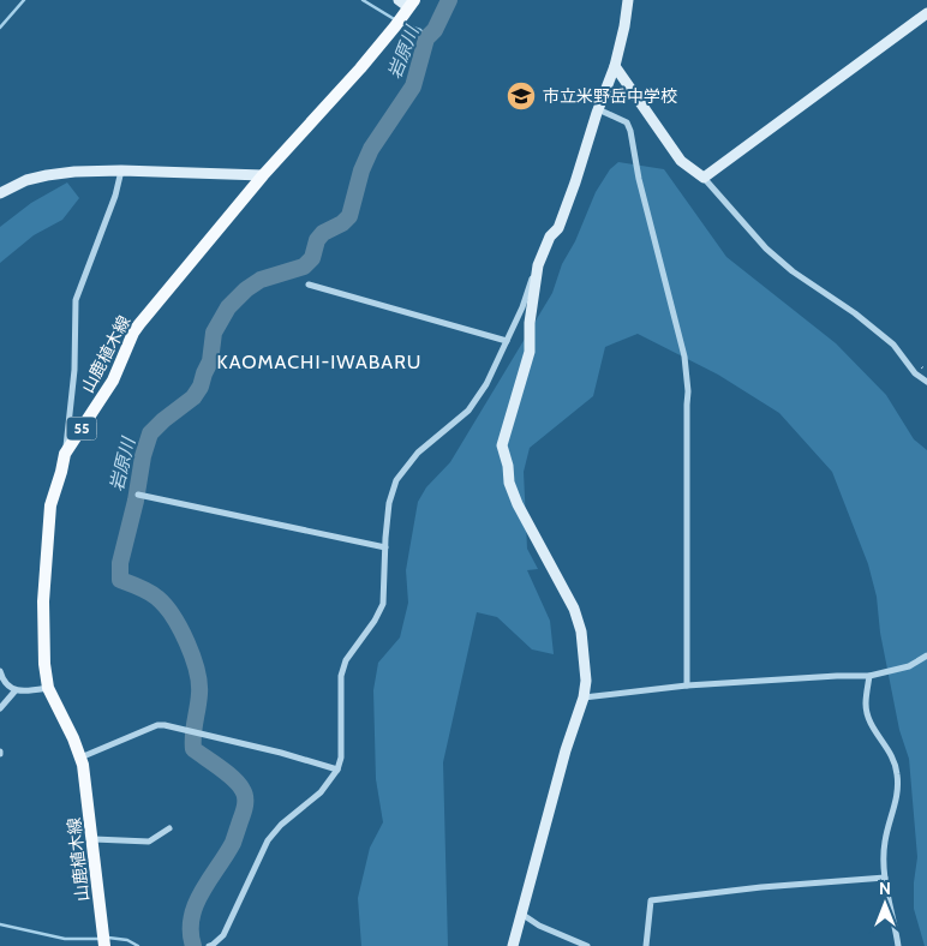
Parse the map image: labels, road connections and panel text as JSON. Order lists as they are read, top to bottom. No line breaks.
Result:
{"streets":{"main road":["山鹿植木線","55"]},"districts":["KAOMACHI-IWABARU"],"water":["岩原川"],"places":{"school or university":["市立米野岳中学校"]},"north":"top"}
